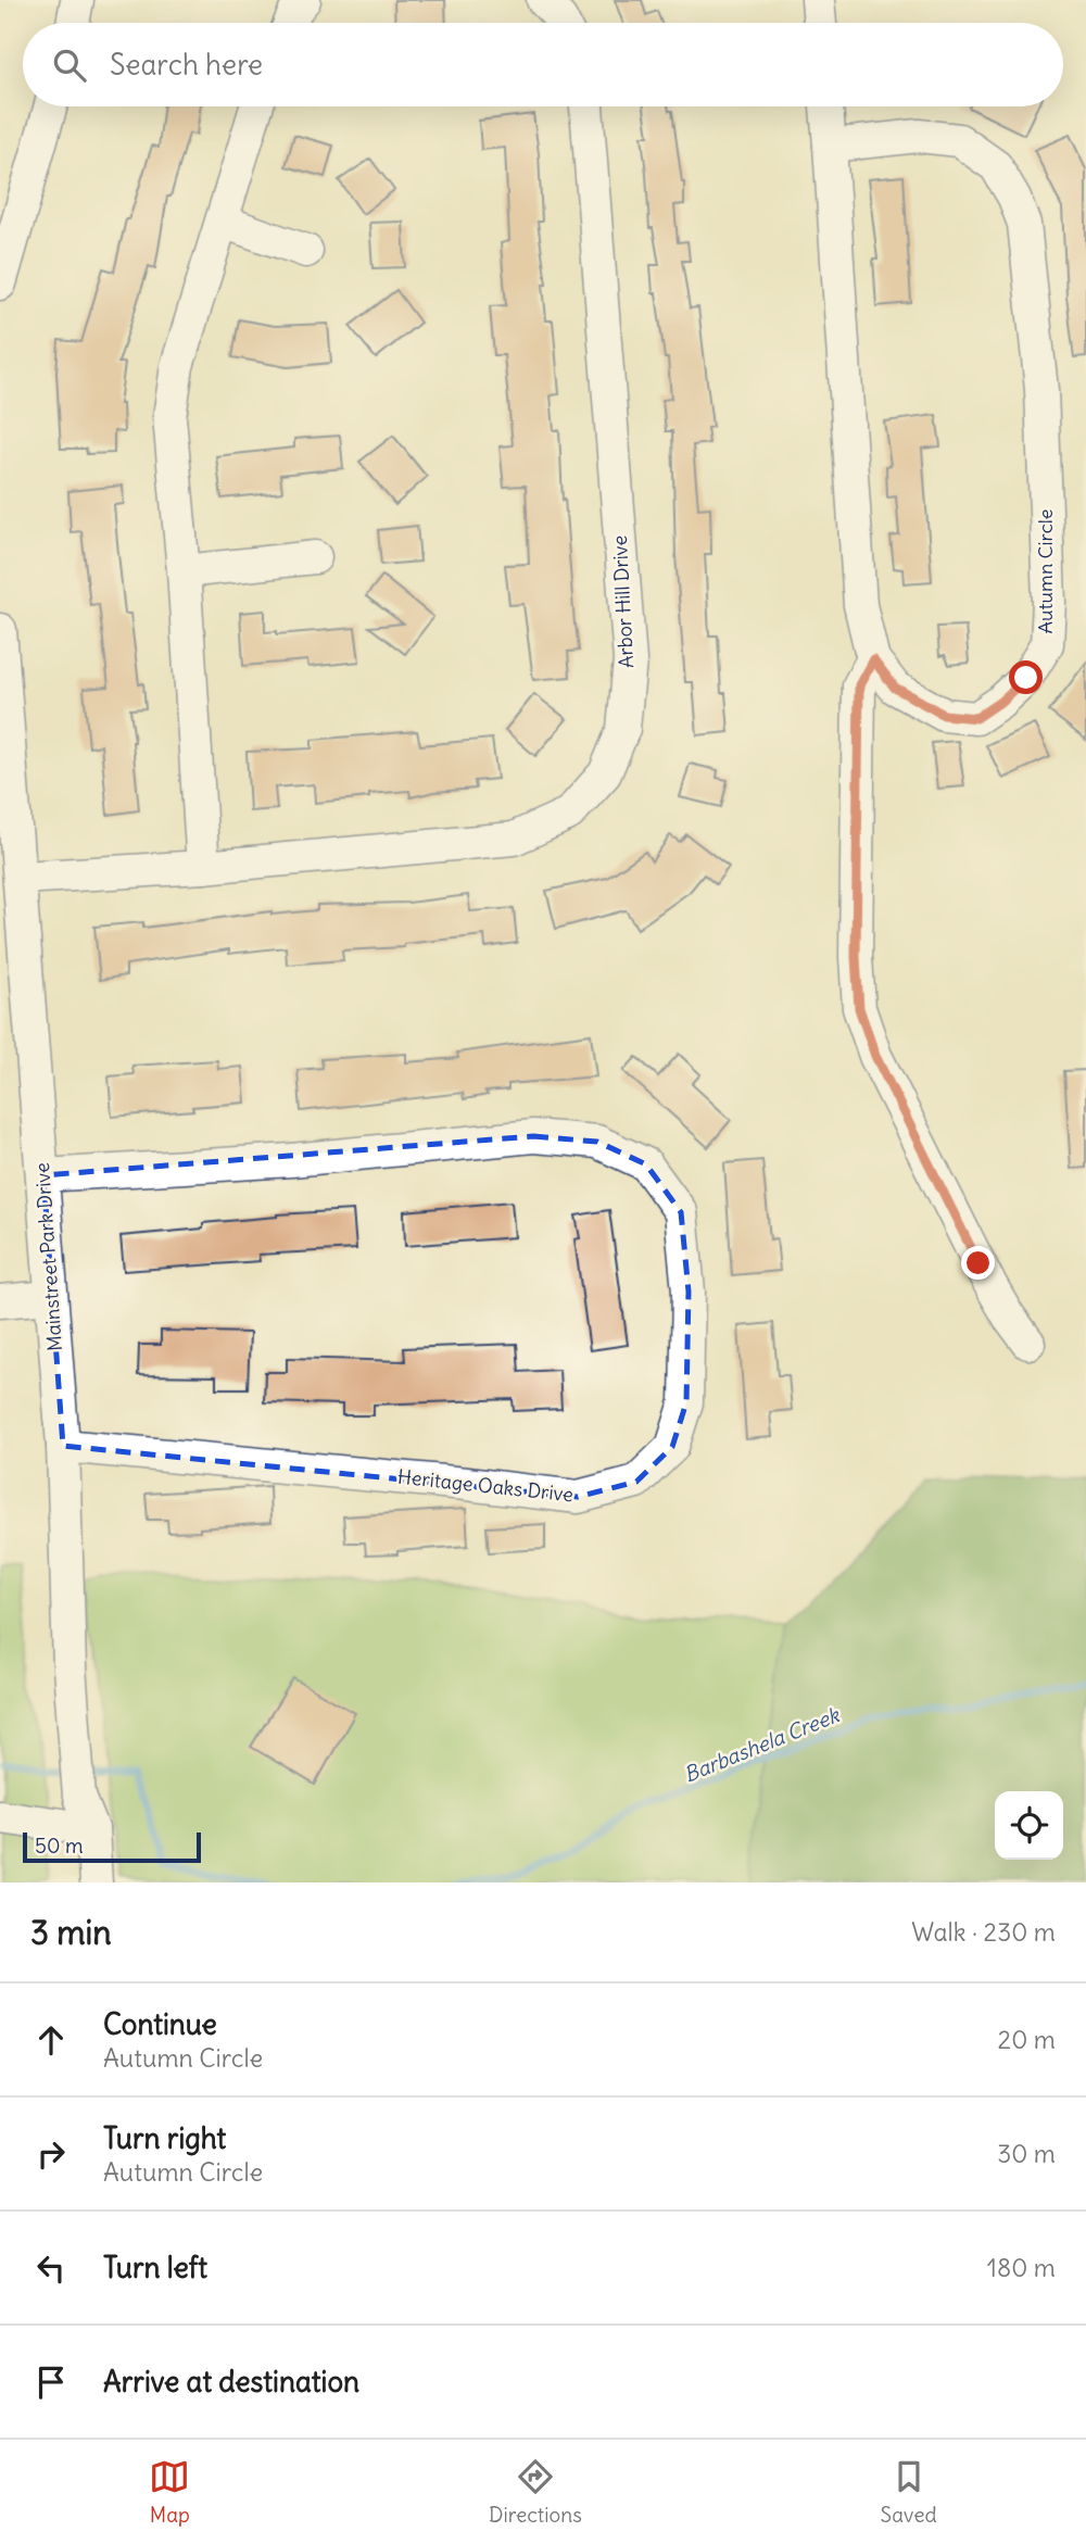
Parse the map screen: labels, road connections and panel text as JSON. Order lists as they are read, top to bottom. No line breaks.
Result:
{"streets":{"street":["Autumn Circle","Arbor Hill Drive","Mainstreet Park Drive","Heritage Oaks Drive"]},"crossings":[["Arbor Hill Drive","Mainstreet Park Drive"],["Mainstreet Park Drive","Heritage Oaks Drive"]],"water":["Barbashela Creek"],"scale_bar":"50 m","page":{"search":"Search here","scale":"50 m","heading":["3 min","Walk · 230 m"],"list":[["Continue","Autumn Circle","20 m"],["Turn right","Autumn Circle","30 m"],["Turn left","180 m"],"Arrive at destination"],"nav":["Map","Directions","Saved"]}}
